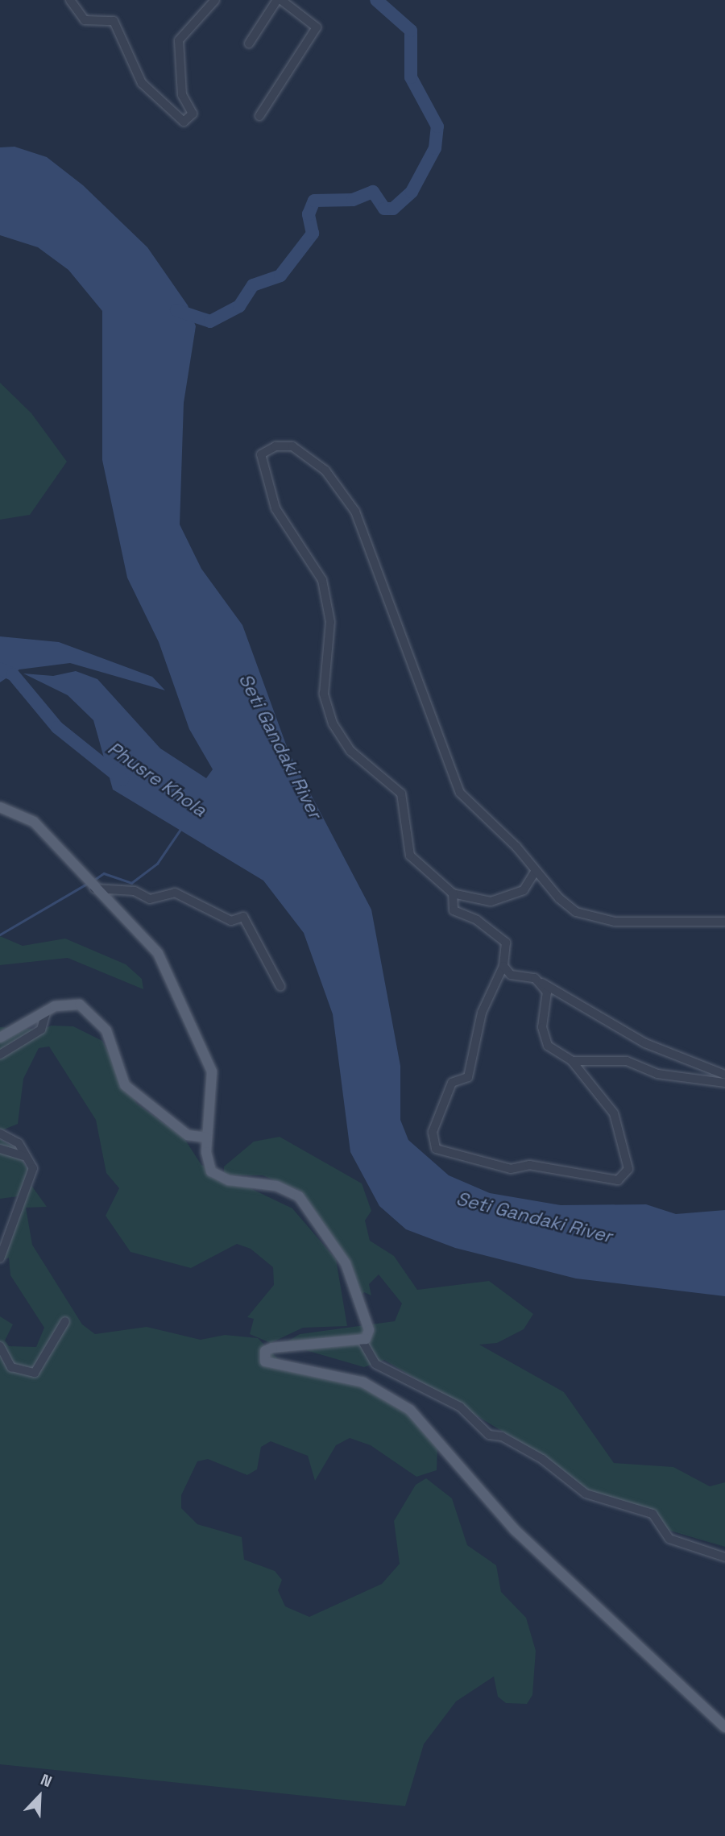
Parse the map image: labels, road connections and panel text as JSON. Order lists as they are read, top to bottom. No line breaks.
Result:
{"water":["Seti Gandaki River","Phusre Khola"],"north":"top right"}
